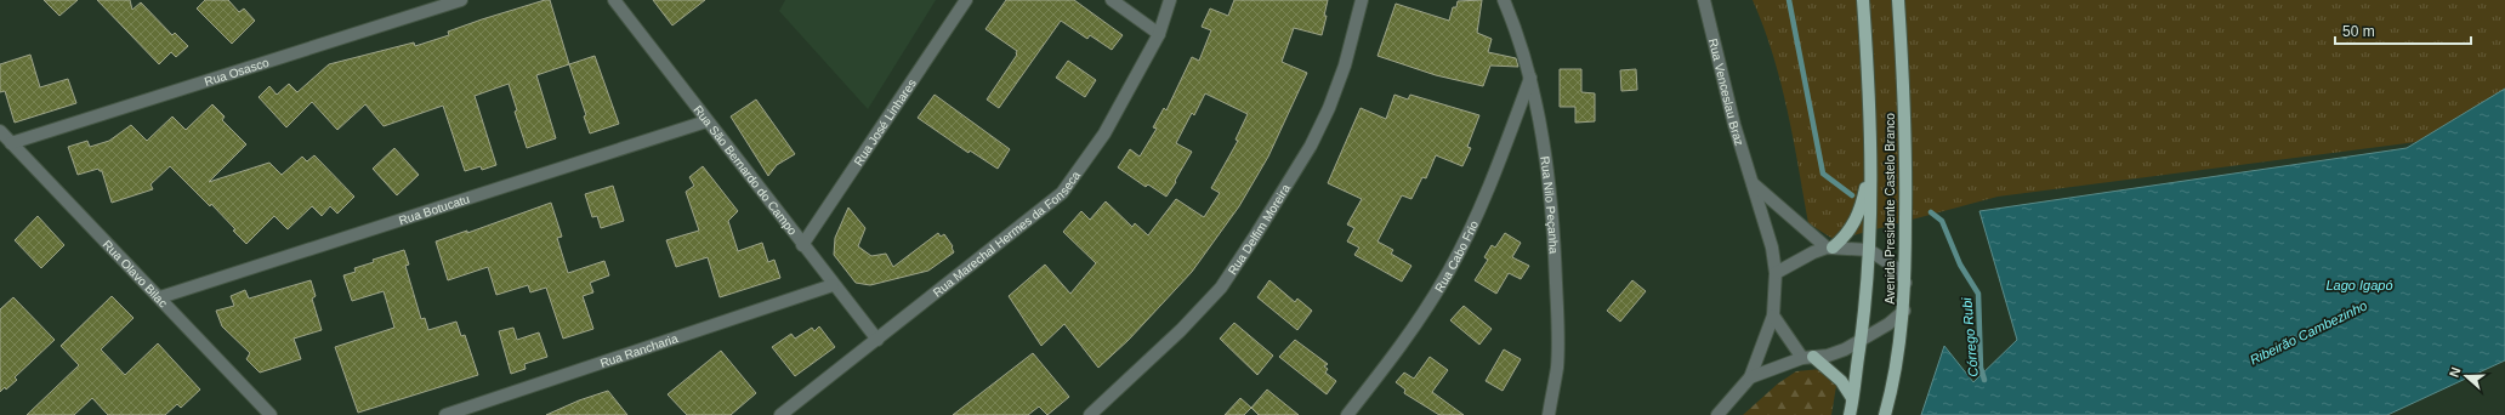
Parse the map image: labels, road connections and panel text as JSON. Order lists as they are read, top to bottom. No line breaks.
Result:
{"streets":{"main road":["Avenida Presidente Castelo Branco"],"street":["Rua Osasco","Rua Venceslau Braz","Rua José Linhares","Rua São Bernardo do Campo","Rua Nilo Peçanha","Rua Botucatu","Rua Delfim Moreira","Rua Marechal Hermes da Fonseca","Rua Cabo Frio","Rua Olavo Bilac","Rua Rancharia"]},"crossings":[["Rua Osasco","Rua Olavo Bilac"],["Rua Venceslau Braz","Avenida Presidente Castelo Branco"],["Rua José Linhares","Rua São Bernardo do Campo"],["Rua São Bernardo do Campo","Rua Botucatu"],["Rua São Bernardo do Campo","Rua Marechal Hermes da Fonseca"],["Rua São Bernardo do Campo","Rua Rancharia"],["Rua Nilo Peçanha","Rua Cabo Frio"],["Rua Botucatu","Rua Olavo Bilac"]],"water":["Lago Igapó","Ribeirão Cambezinho","Córrego Rubi"],"scale_bar":"50 m","north":"left"}
